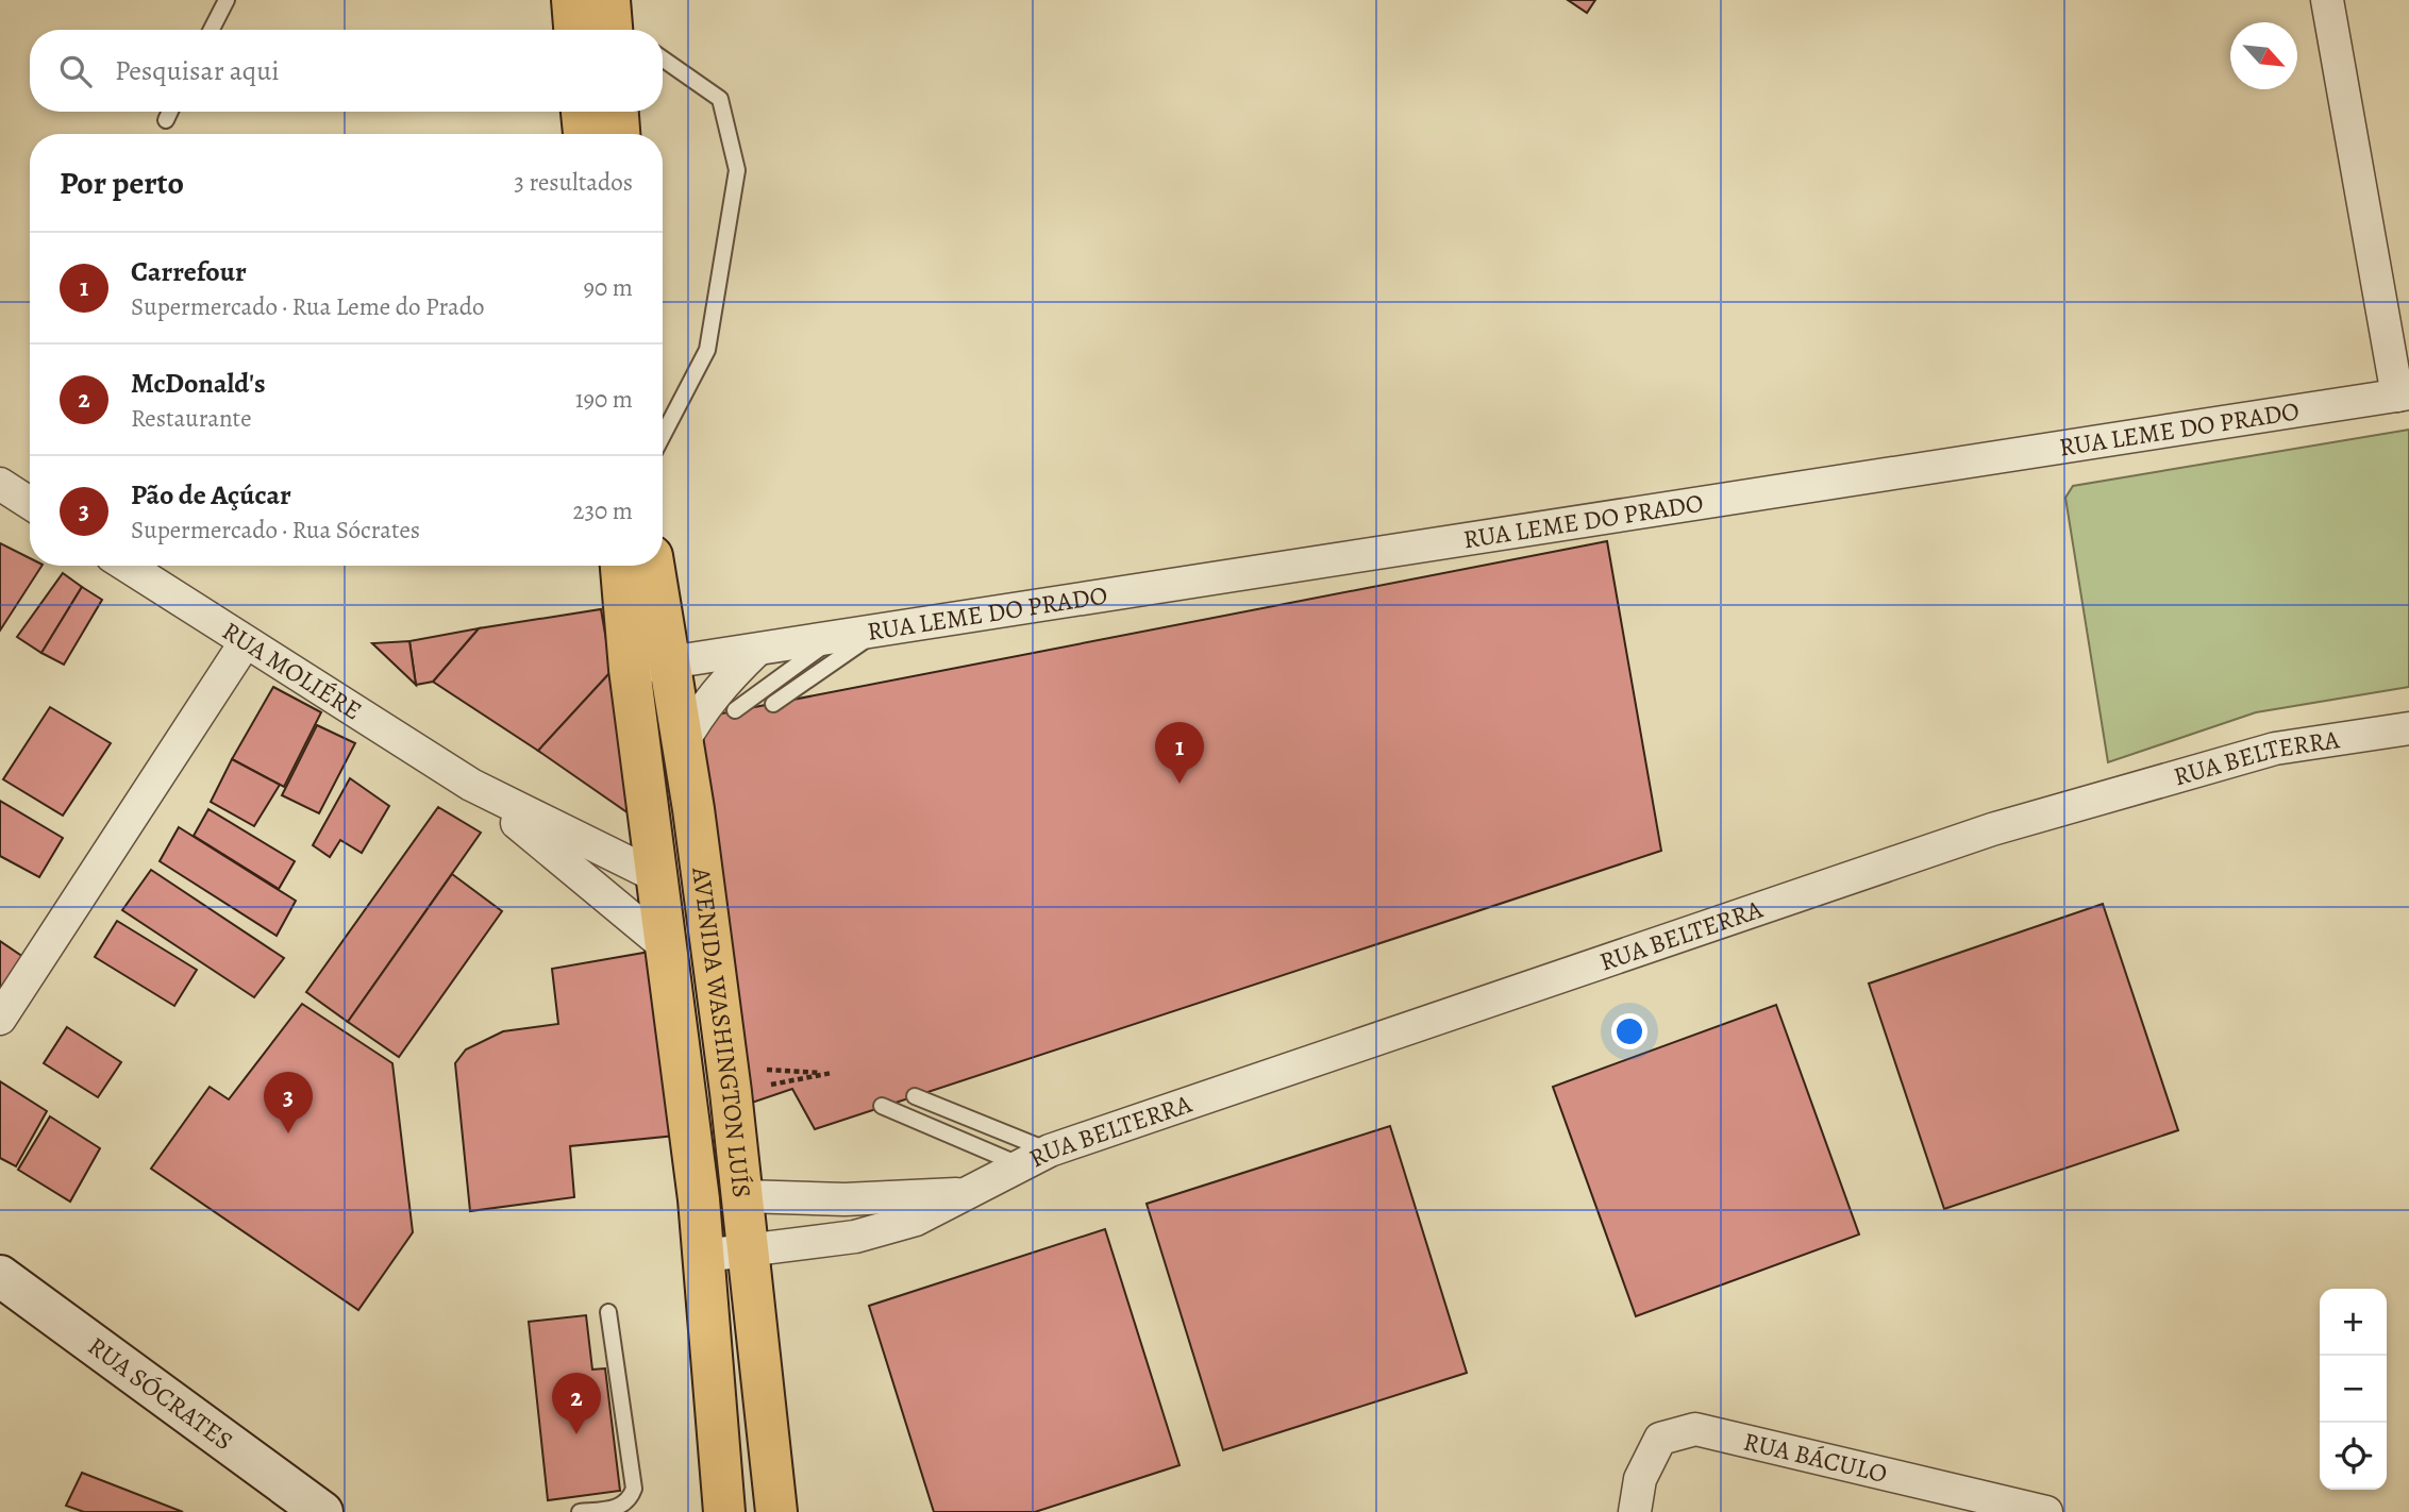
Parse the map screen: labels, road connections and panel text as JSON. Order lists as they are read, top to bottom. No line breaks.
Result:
{"streets":{"main road":["AVENIDA WASHINGTON LUÍS"],"street":["RUA LEME DO PRADO","RUA MOLIÉRE","RUA BELTERRA","RUA SÓCRATES","RUA BÁCULO"]},"crossings":[["RUA LEME DO PRADO","AVENIDA WASHINGTON LUÍS"],["RUA MOLIÉRE","AVENIDA WASHINGTON LUÍS"],["RUA BELTERRA","AVENIDA WASHINGTON LUÍS"]],"north":"bottom right","page":{"search":"Pesquisar aqui","heading":["Por perto","3 resultados"],"list":[{"mark":"1","name":"Carrefour","note":"Supermercado · Rua Leme do Prado","value":"90 m"},{"mark":"2","name":"McDonald's","note":"Restaurante","value":"190 m"},{"mark":"3","name":"Pão de Açúcar","note":"Supermercado · Rua Sócrates","value":"230 m"}],"pins":["1","3","2"],"map_buttons":["+","−"]}}
